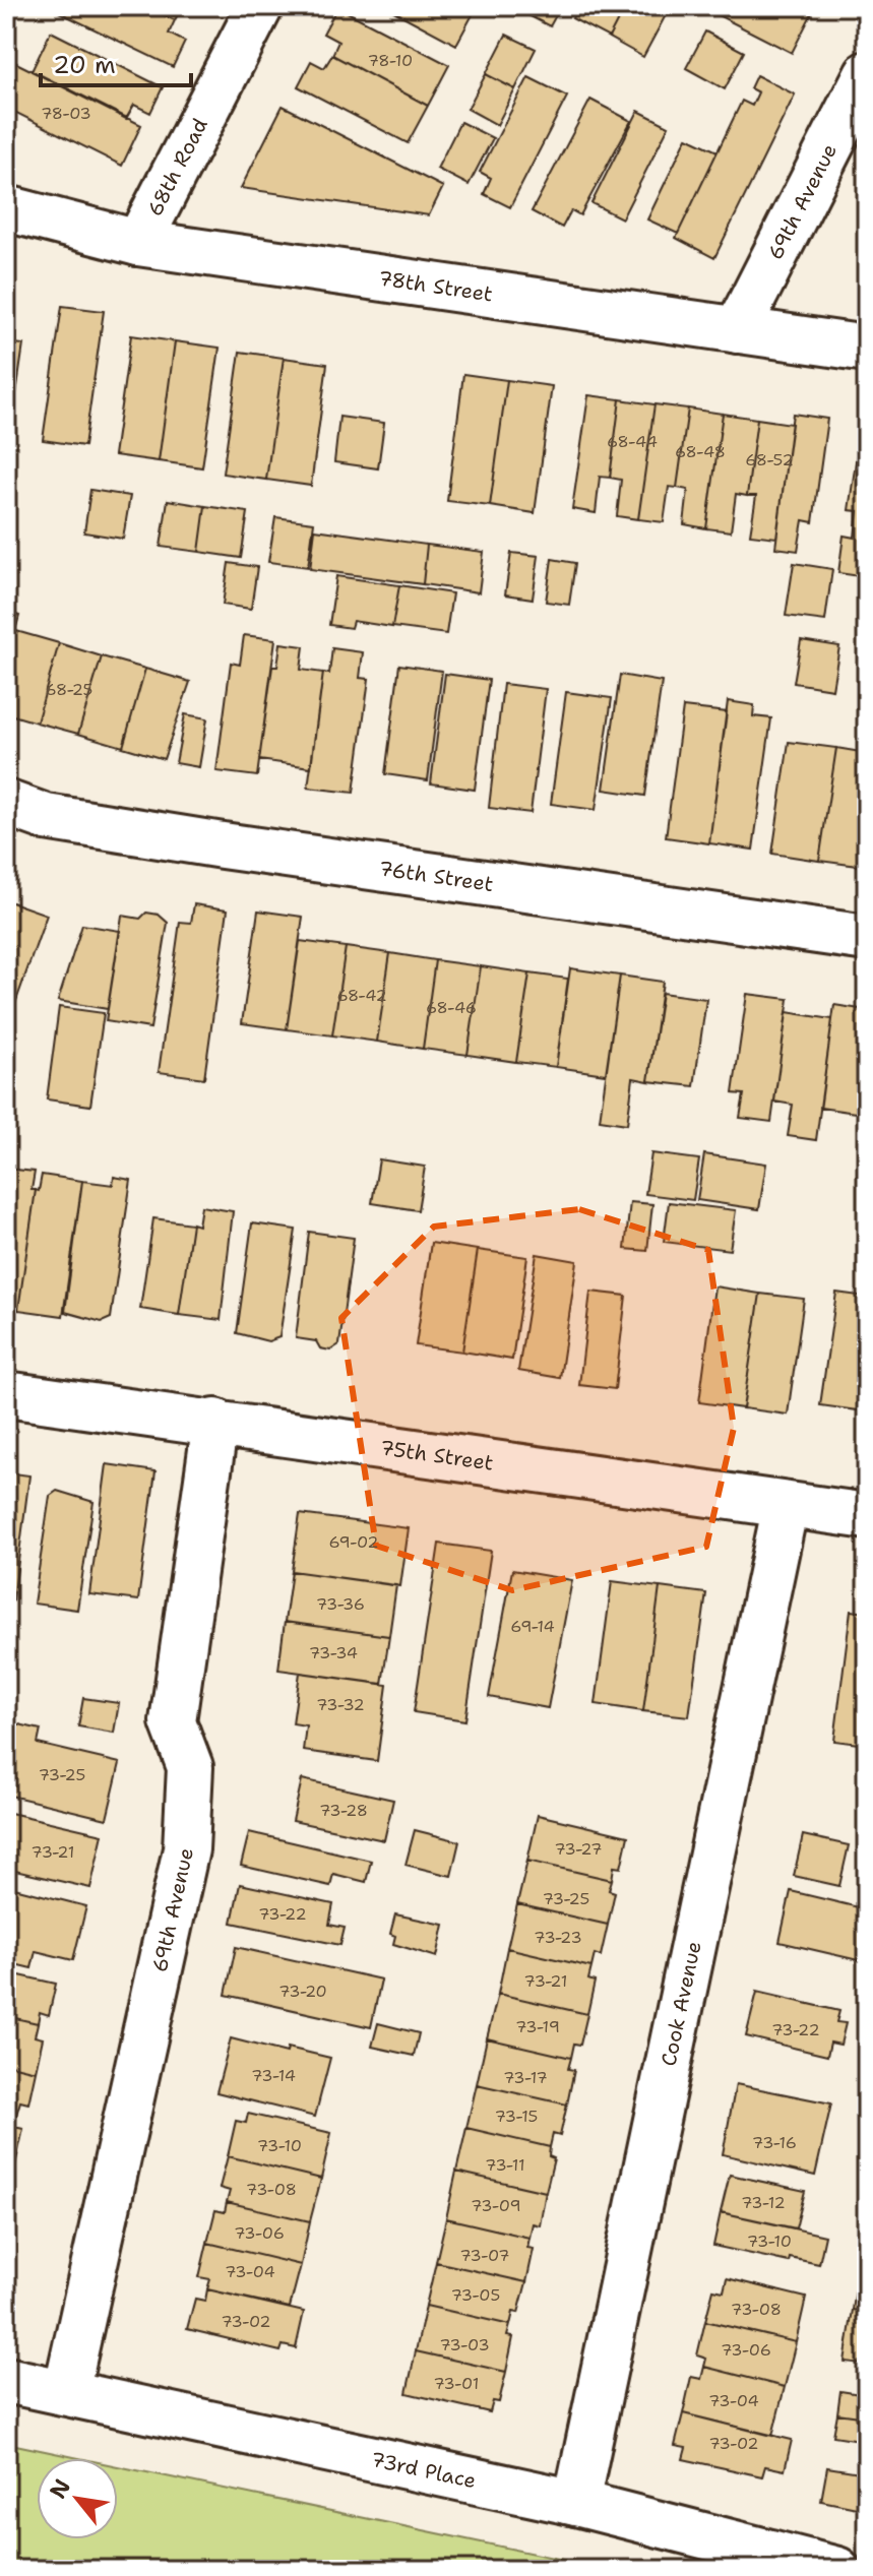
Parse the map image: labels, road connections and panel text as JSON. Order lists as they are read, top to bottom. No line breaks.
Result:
{"streets":{"street":["68th Road","69th Avenue","78th Street","76th Street","75th Street","Cook Avenue","73rd Place"]},"crossings":[["68th Road","78th Street"],["69th Avenue","78th Street"],["69th Avenue","75th Street"],["69th Avenue","73rd Place"],["75th Street","Cook Avenue"],["Cook Avenue","73rd Place"]],"house_numbers":["78-10","78-03","68-44","68-48","68-52","68-25","68-42","68-46","69-02","73-36","69-14","73-34","73-32","73-25","73-28","73-27","73-21","73-25","73-22","73-23","73-21","73-20","73-19","73-22","73-14","73-17","73-15","73-16","73-10","73-11","73-08","73-12","73-09","73-06","73-10","73-07","73-04","73-05","73-08","73-02","73-03","73-06","73-01","73-04","73-02"],"scale_bar":"20 m","north":"top left"}
